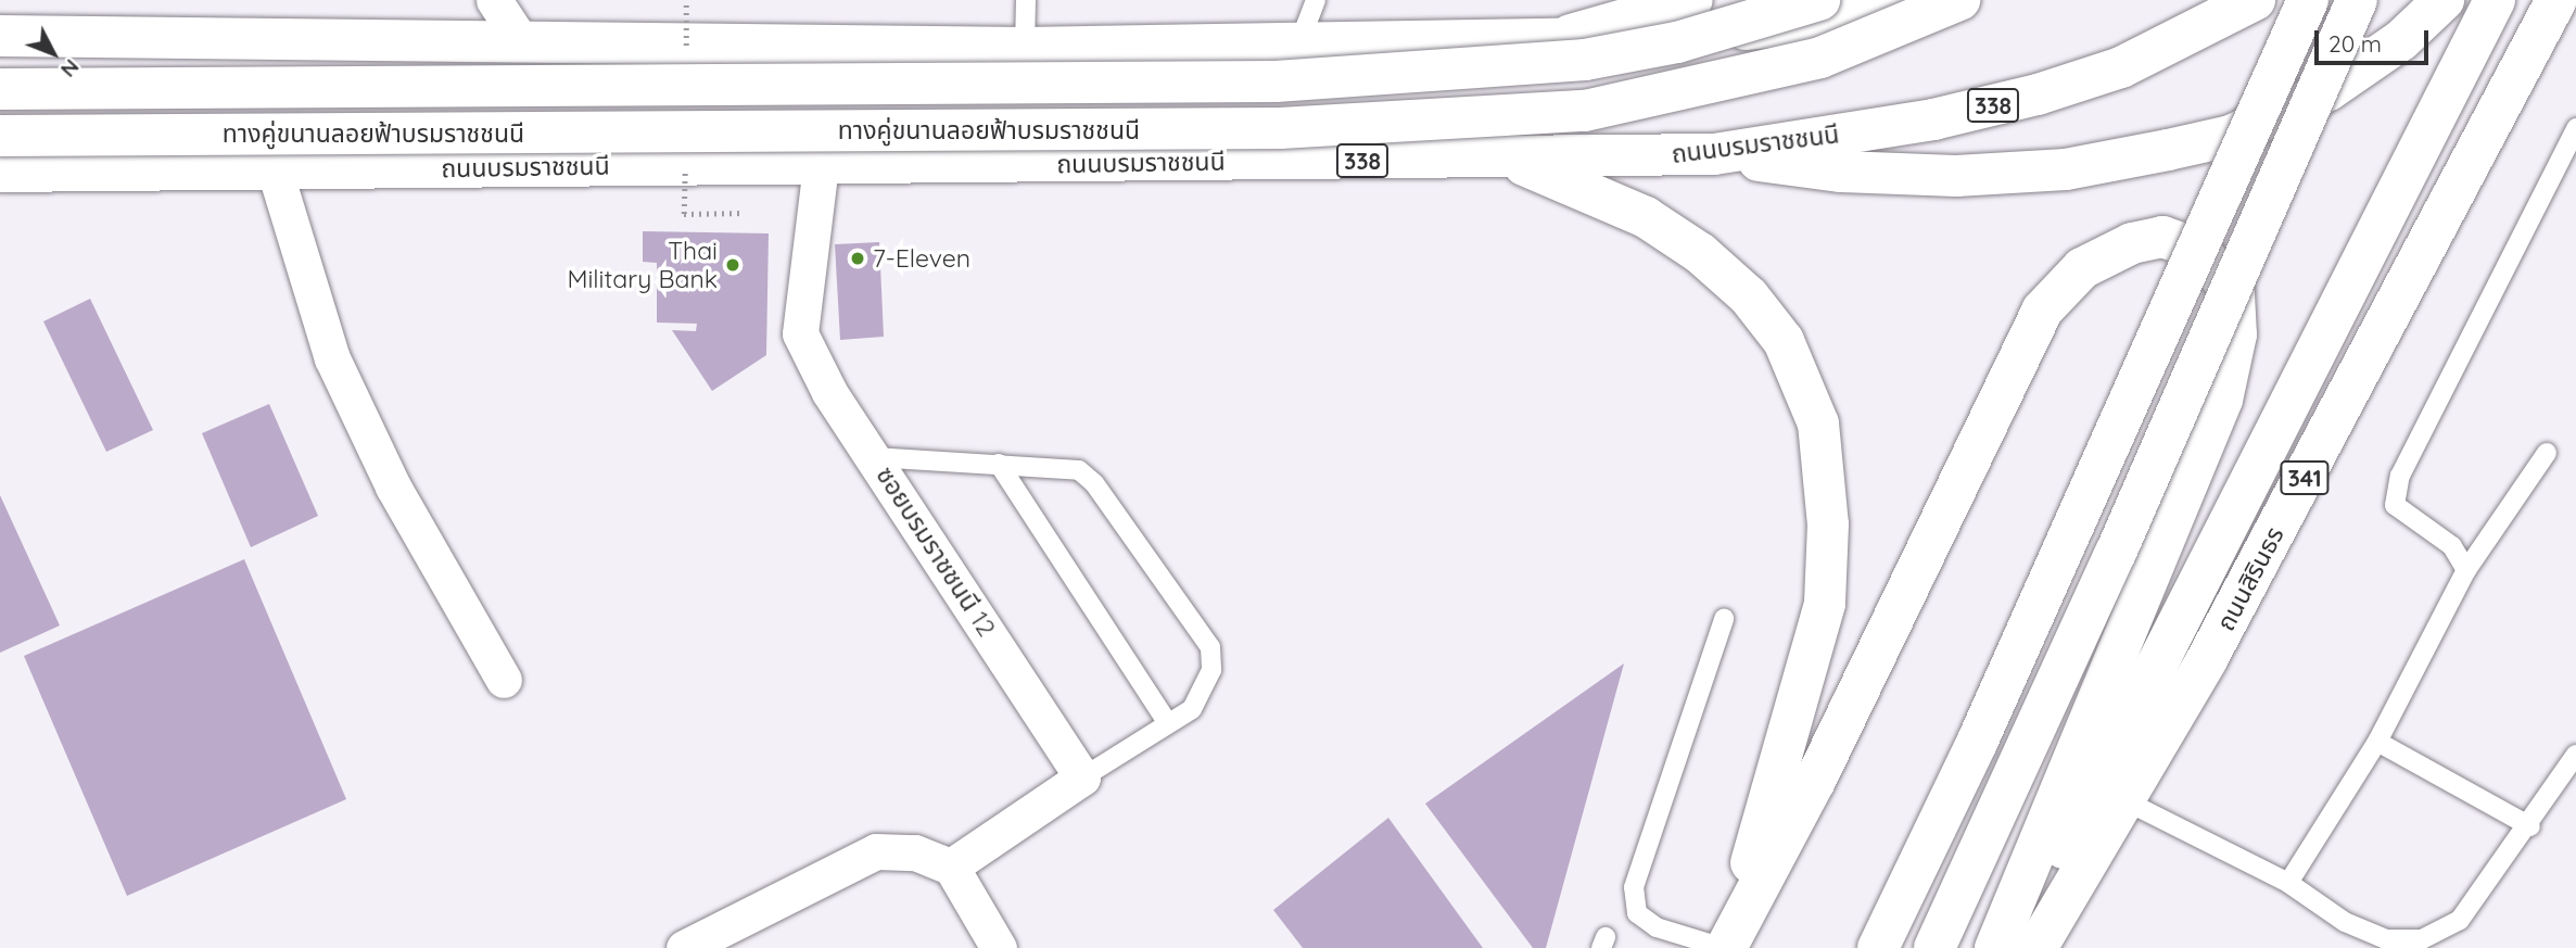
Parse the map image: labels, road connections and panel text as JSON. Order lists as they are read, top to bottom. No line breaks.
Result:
{"streets":{"main road":["338","ทางคู่ขนานลอยฟ้าบรมราชชนนี","ถนนบรมราชชนนี","341","ถนนสิรินธร"],"street":["ซอยบรมราชชนนี 12"]},"crossings":[["ถนนบรมราชชนนี","ซอยบรมราชชนนี 12"]],"places":["7-Eleven","Thai Military Bank"],"scale_bar":"20 m","north":"bottom right"}
